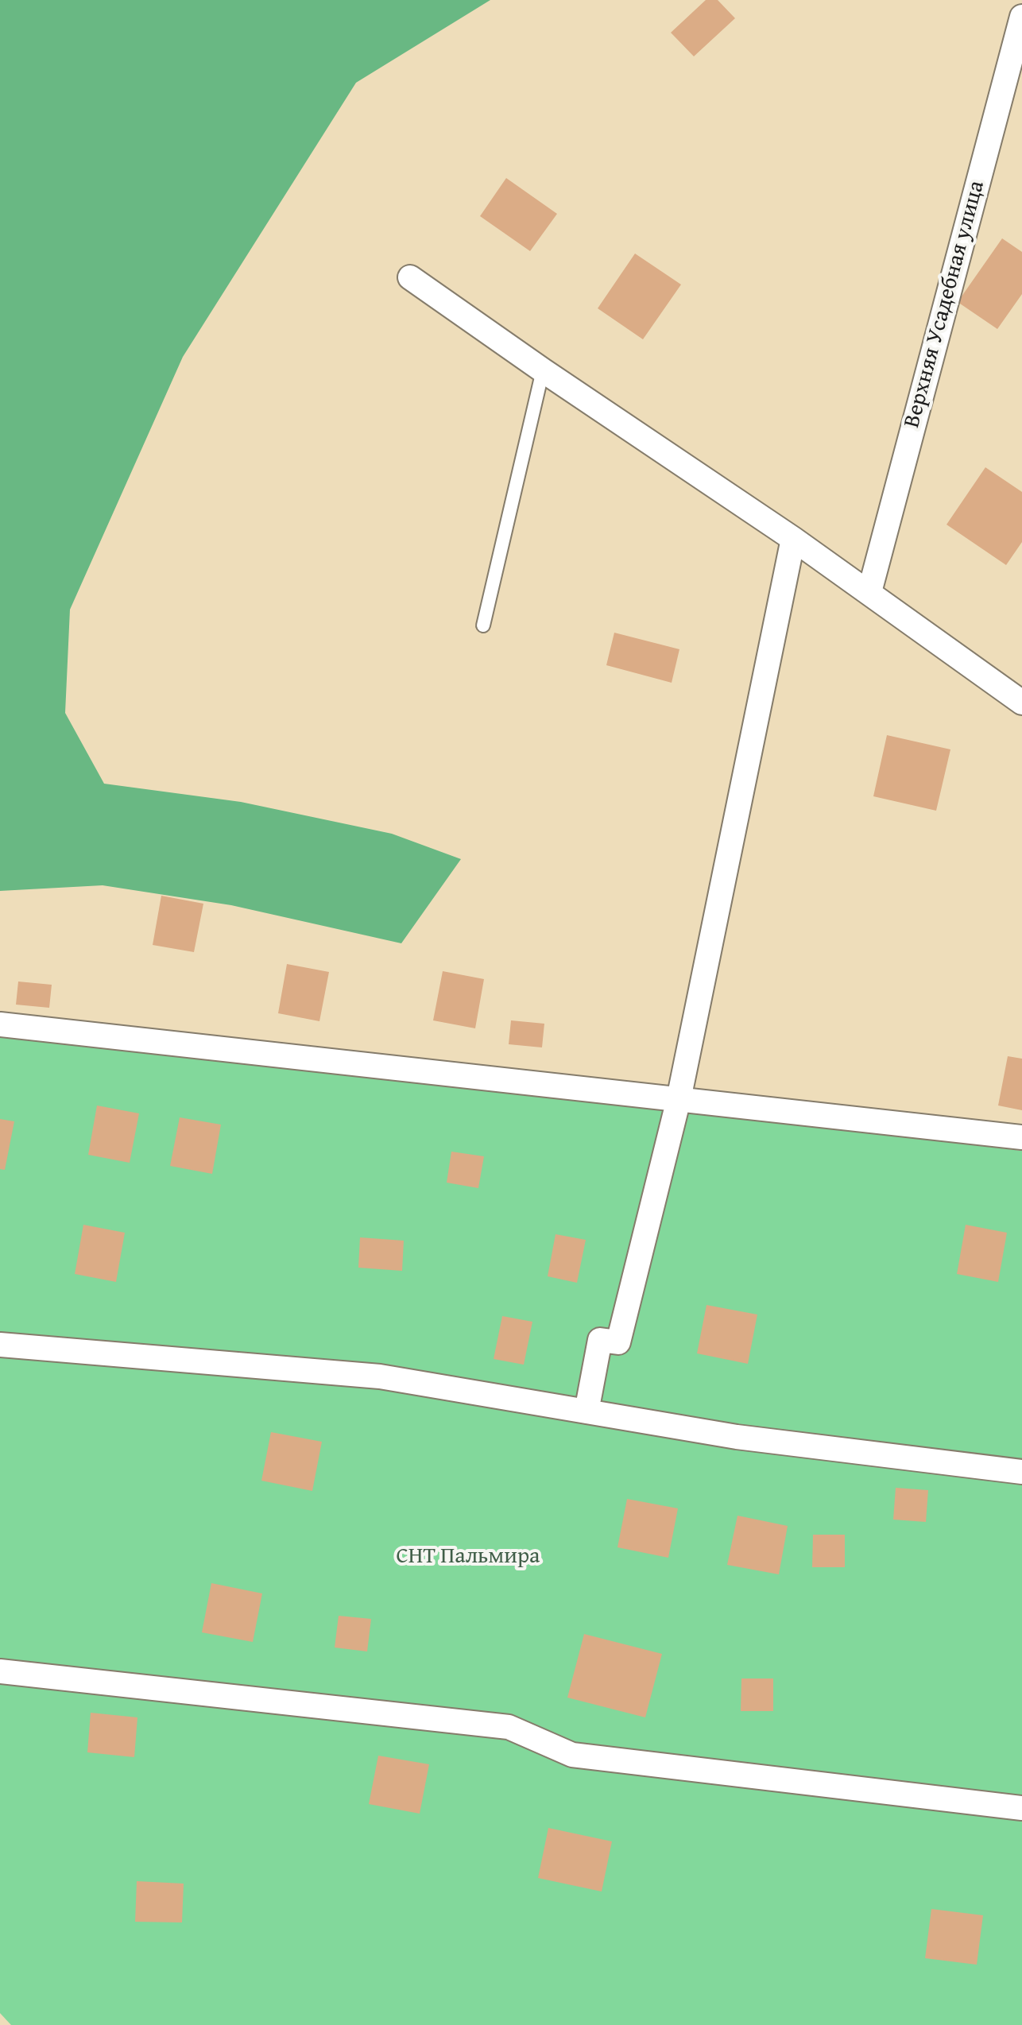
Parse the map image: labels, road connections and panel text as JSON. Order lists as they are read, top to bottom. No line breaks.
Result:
{"streets":{"street":["Верхняя Усадебная улица"]},"parks":["СНТ Пальмира"]}
